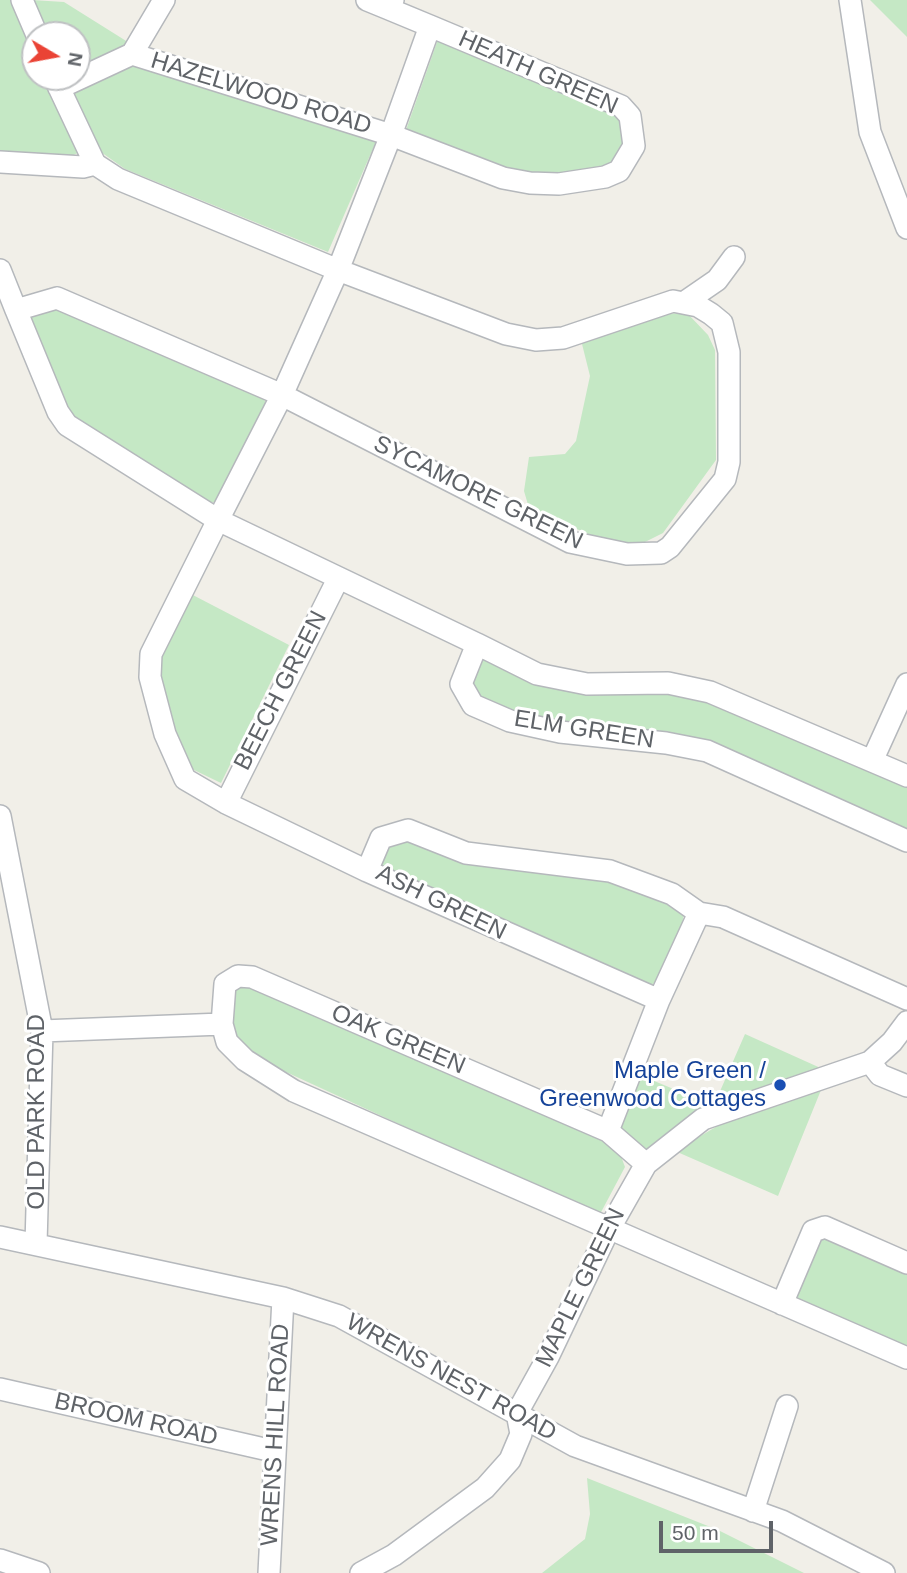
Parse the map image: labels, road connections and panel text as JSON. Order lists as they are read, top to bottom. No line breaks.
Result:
{"streets":{"street":["HEATH GREEN","HAZELWOOD ROAD","SYCAMORE GREEN","BEECH GREEN","ELM GREEN","ASH GREEN","OAK GREEN","OLD PARK ROAD","MAPLE GREEN","WRENS NEST ROAD","BROOM ROAD","WRENS HILL ROAD"]},"crossings":[["HEATH GREEN","HAZELWOOD ROAD"],["OLD PARK ROAD","WRENS NEST ROAD"],["MAPLE GREEN","WRENS NEST ROAD"],["WRENS NEST ROAD","WRENS HILL ROAD"],["BROOM ROAD","WRENS HILL ROAD"]],"places":["Maple Green / Greenwood Cottages"],"scale_bar":"50 m","north":"right"}
